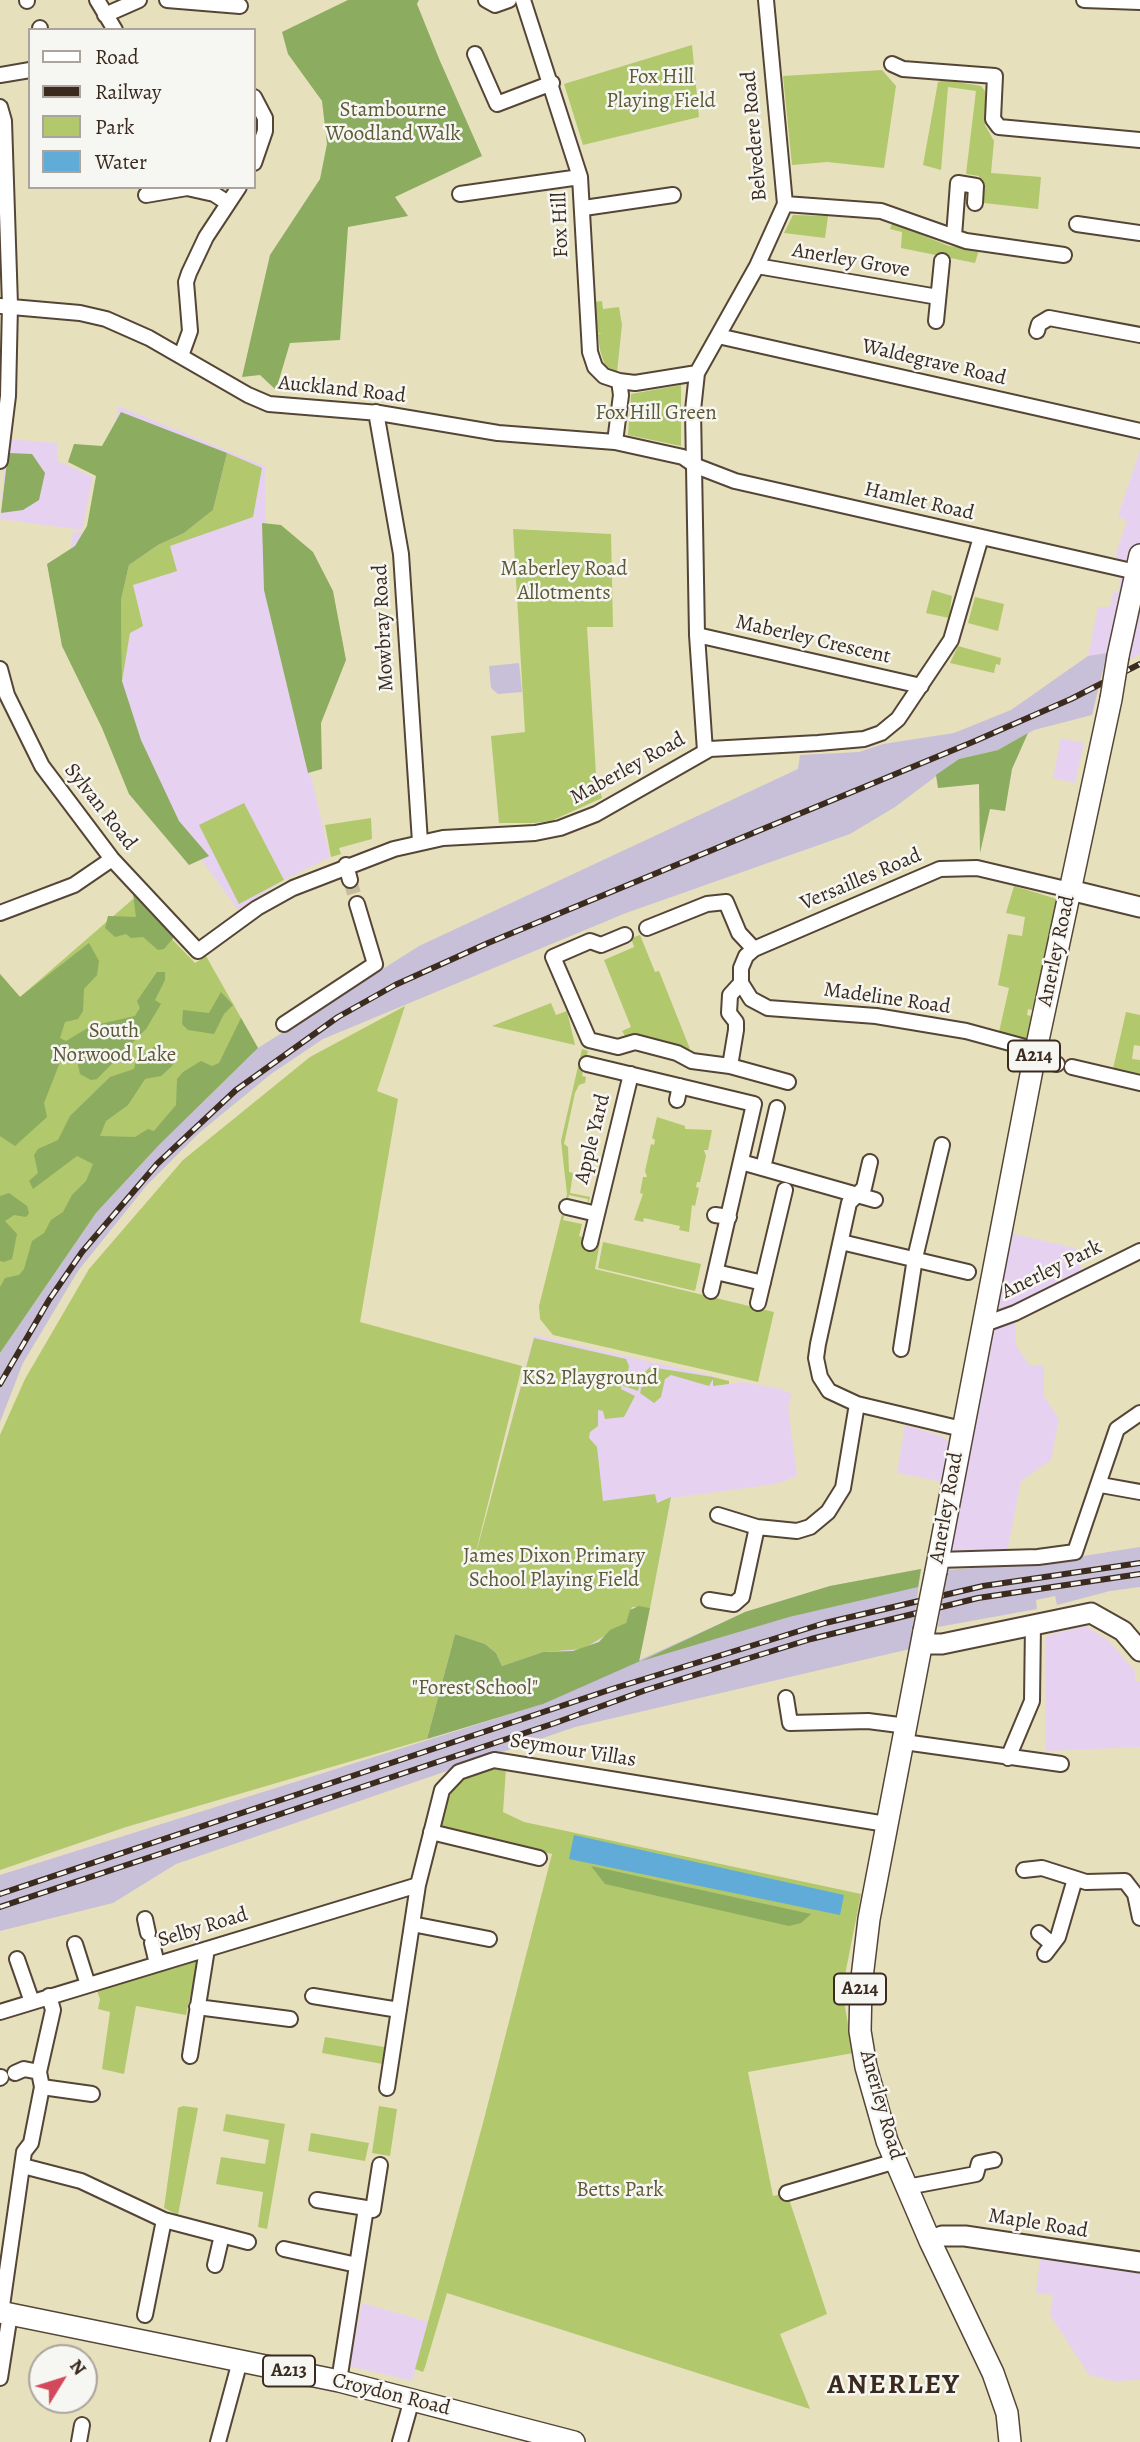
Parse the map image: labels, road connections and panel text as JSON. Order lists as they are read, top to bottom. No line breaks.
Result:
{"streets":{"main road":["Anerley Road","A214","A213","Croydon Road"],"street":["Belvedere Road","Fox Hill","Anerley Grove","Waldegrave Road","Auckland Road","Hamlet Road","Mowbray Road","Maberley Crescent","Maberley Road","Sylvan Road","Versailles Road","Madeline Road","Apple Yard","Anerley Park","Seymour Villas","Selby Road","Maple Road"]},"crossings":[["Belvedere Road","Anerley Grove"],["Belvedere Road","Waldegrave Road"],["Belvedere Road","Auckland Road"],["Belvedere Road","Hamlet Road"],["Belvedere Road","Maberley Crescent"],["Belvedere Road","Maberley Road"],["Auckland Road","Hamlet Road"],["Auckland Road","Mowbray Road"],["Hamlet Road","Maberley Road"],["Hamlet Road","Anerley Road"],["Mowbray Road","Maberley Road"],["Maberley Crescent","Maberley Road"],["Maberley Road","Sylvan Road"],["Versailles Road","Anerley Road"],["Anerley Road","Madeline Road"],["Anerley Road","Anerley Park"],["Anerley Road","Seymour Villas"],["Anerley Road","Maple Road"],["Seymour Villas","Selby Road"]],"districts":["ANERLEY"],"parks":["Fox Hill Playing Field","Stambourne Woodland Walk","Fox Hill Green","Maberley Road Allotments","South Norwood Lake","KS2 Playground","James Dixon Primary School Playing Field","\"Forest School\"","Betts Park"],"legend":["Road","Railway","Park","Water"],"north":"top right"}
